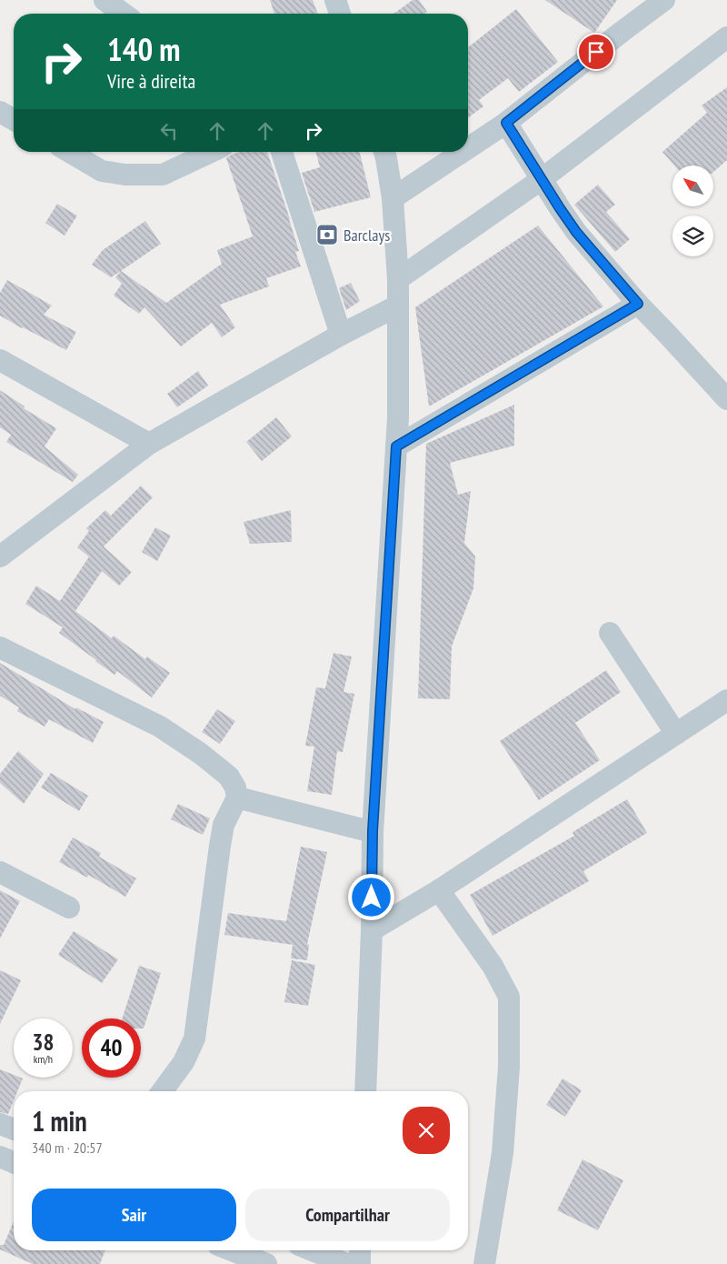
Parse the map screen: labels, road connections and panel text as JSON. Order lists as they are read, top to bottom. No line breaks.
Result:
{"places":{"bank":["Barclays"]},"north":"top left","page":{"turn":["140 m","Vire à direita"],"speed":"38 km/h","limit":"40","heading":["1 min","340 m · 20:57"],"buttons":["Sair","Compartilhar"]}}
